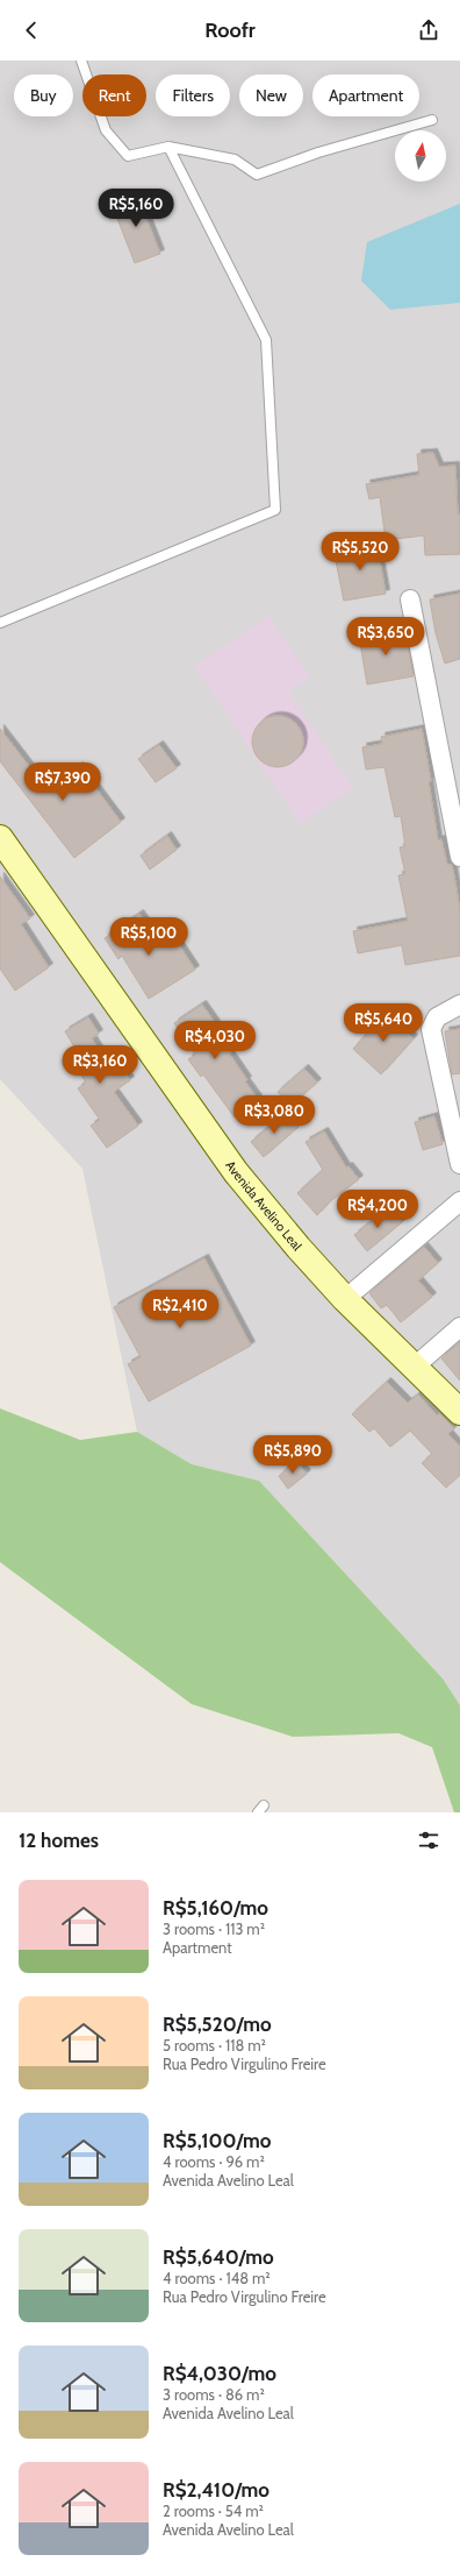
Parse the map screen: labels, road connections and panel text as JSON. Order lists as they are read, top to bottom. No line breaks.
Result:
{"streets":{"main road":["Avenida Avelino Leal"]},"north":"top","page":{"header":"Roofr","chip":["Buy","Rent","Filters","New","Apartment"],"price":["R$5,160","R$5,520","R$3,650","R$7,390","R$5,100","R$5,640","R$4,030","R$3,160","R$3,080","R$4,200","R$2,410","R$5,890"],"heading":"12 homes","list":[{"name":"R$5,160/mo","note":"3 rooms · 113 m² · Apartment"},{"name":"R$5,520/mo","note":"5 rooms · 118 m² · Rua Pedro Virgulino Freire"},{"name":"R$5,100/mo","note":"4 rooms · 96 m² · Avenida Avelino Leal"},{"name":"R$5,640/mo","note":"4 rooms · 148 m² · Rua Pedro Virgulino Freire"},{"name":"R$4,030/mo","note":"3 rooms · 86 m² · Avenida Avelino Leal"},{"name":"R$2,410/mo","note":"2 rooms · 54 m² · Avenida Avelino Leal"}]}}
